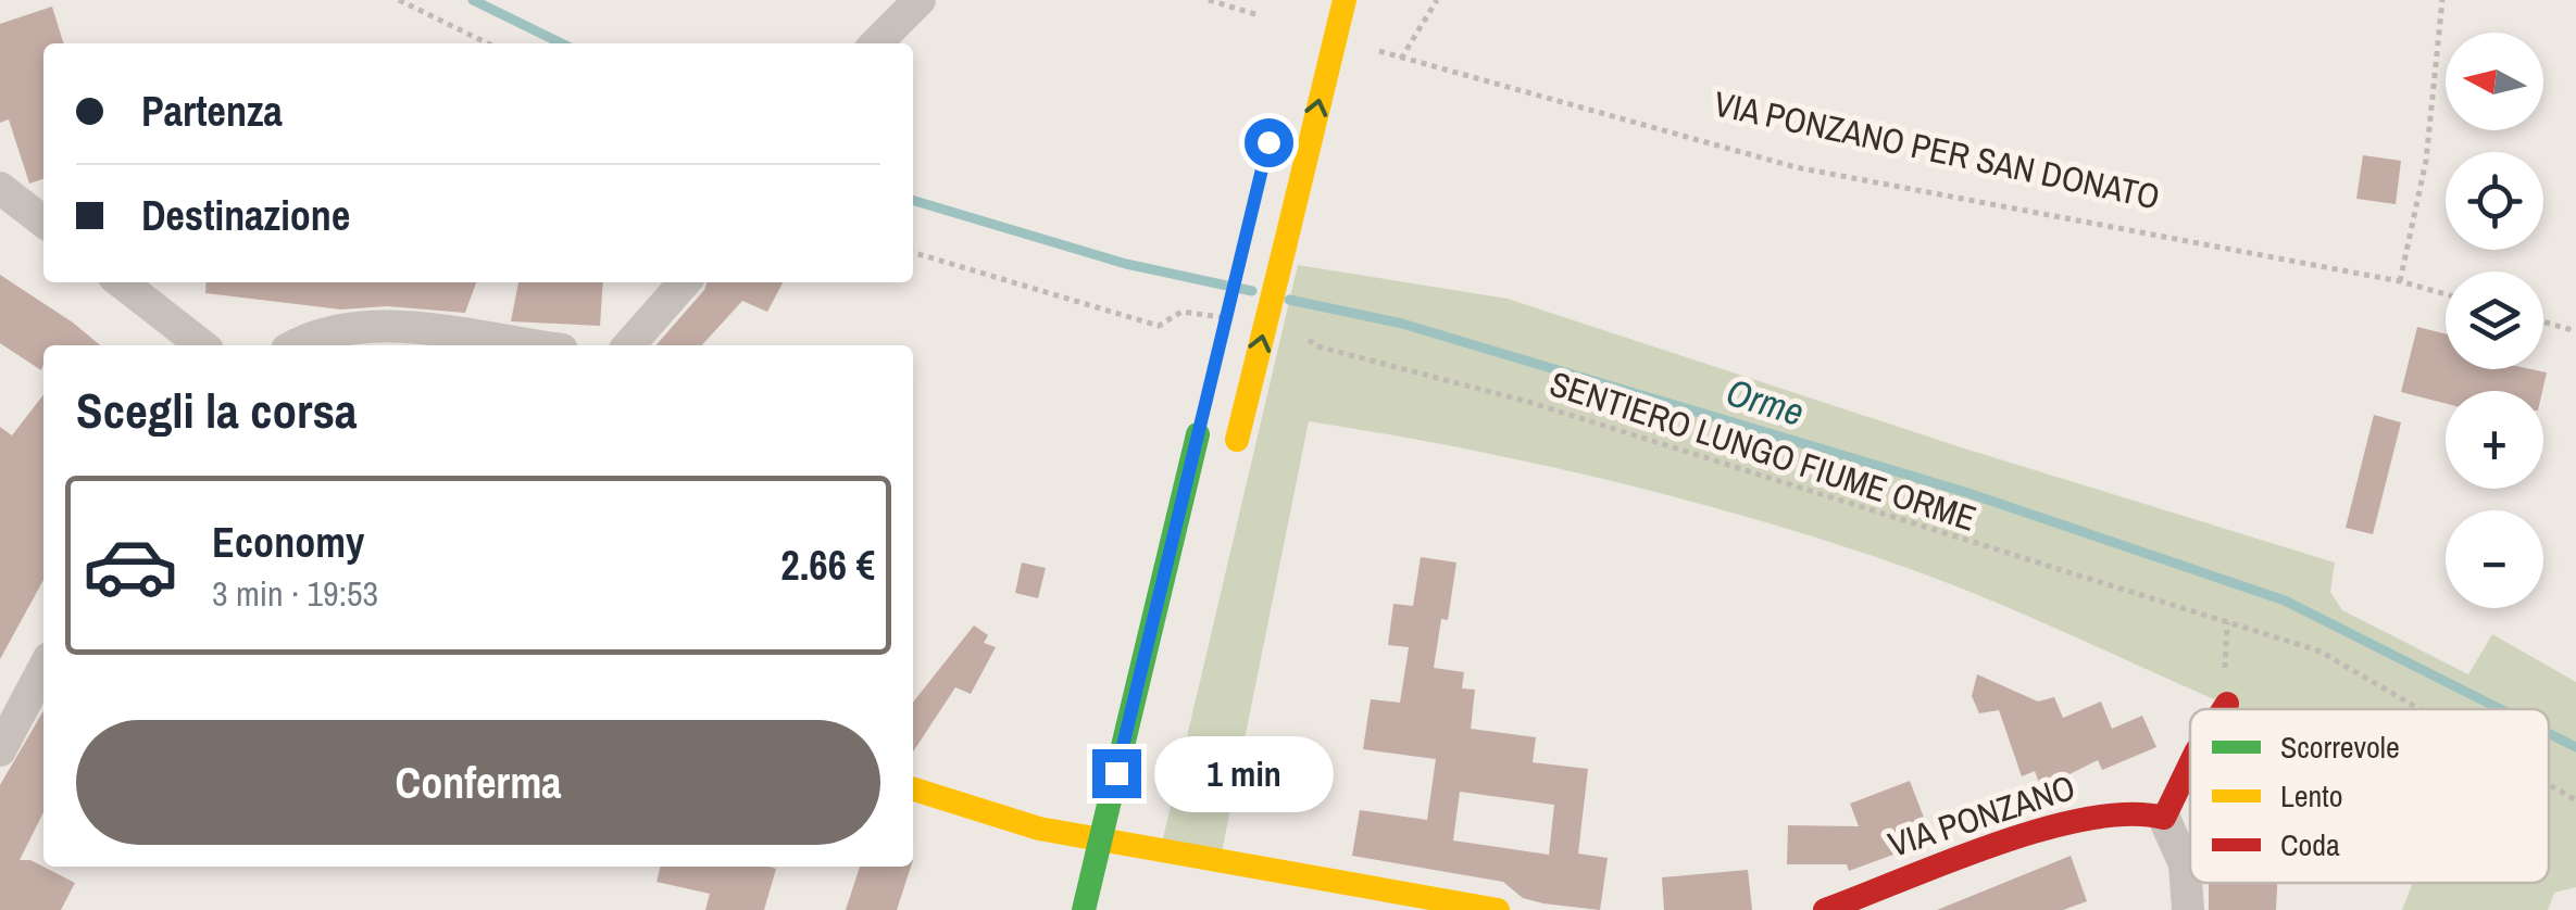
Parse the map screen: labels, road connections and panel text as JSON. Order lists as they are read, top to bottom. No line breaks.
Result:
{"streets":{"main road":["VIA PONZANO"],"path":["VIA PONZANO PER SAN DONATO","SENTIERO LUNGO FIUME ORME"]},"water":["Orme"],"legend":["Scorrevole","Lento","Coda"],"north":"left","page":{"map_buttons":["+","−"],"banner":["Partenza","Destinazione"],"heading":"Scegli la corsa","list":[{"name":"Economy","note":"3 min · 19:53","value":"2.66 €"}],"buttons":"Conferma","bubble":"1 min"}}
